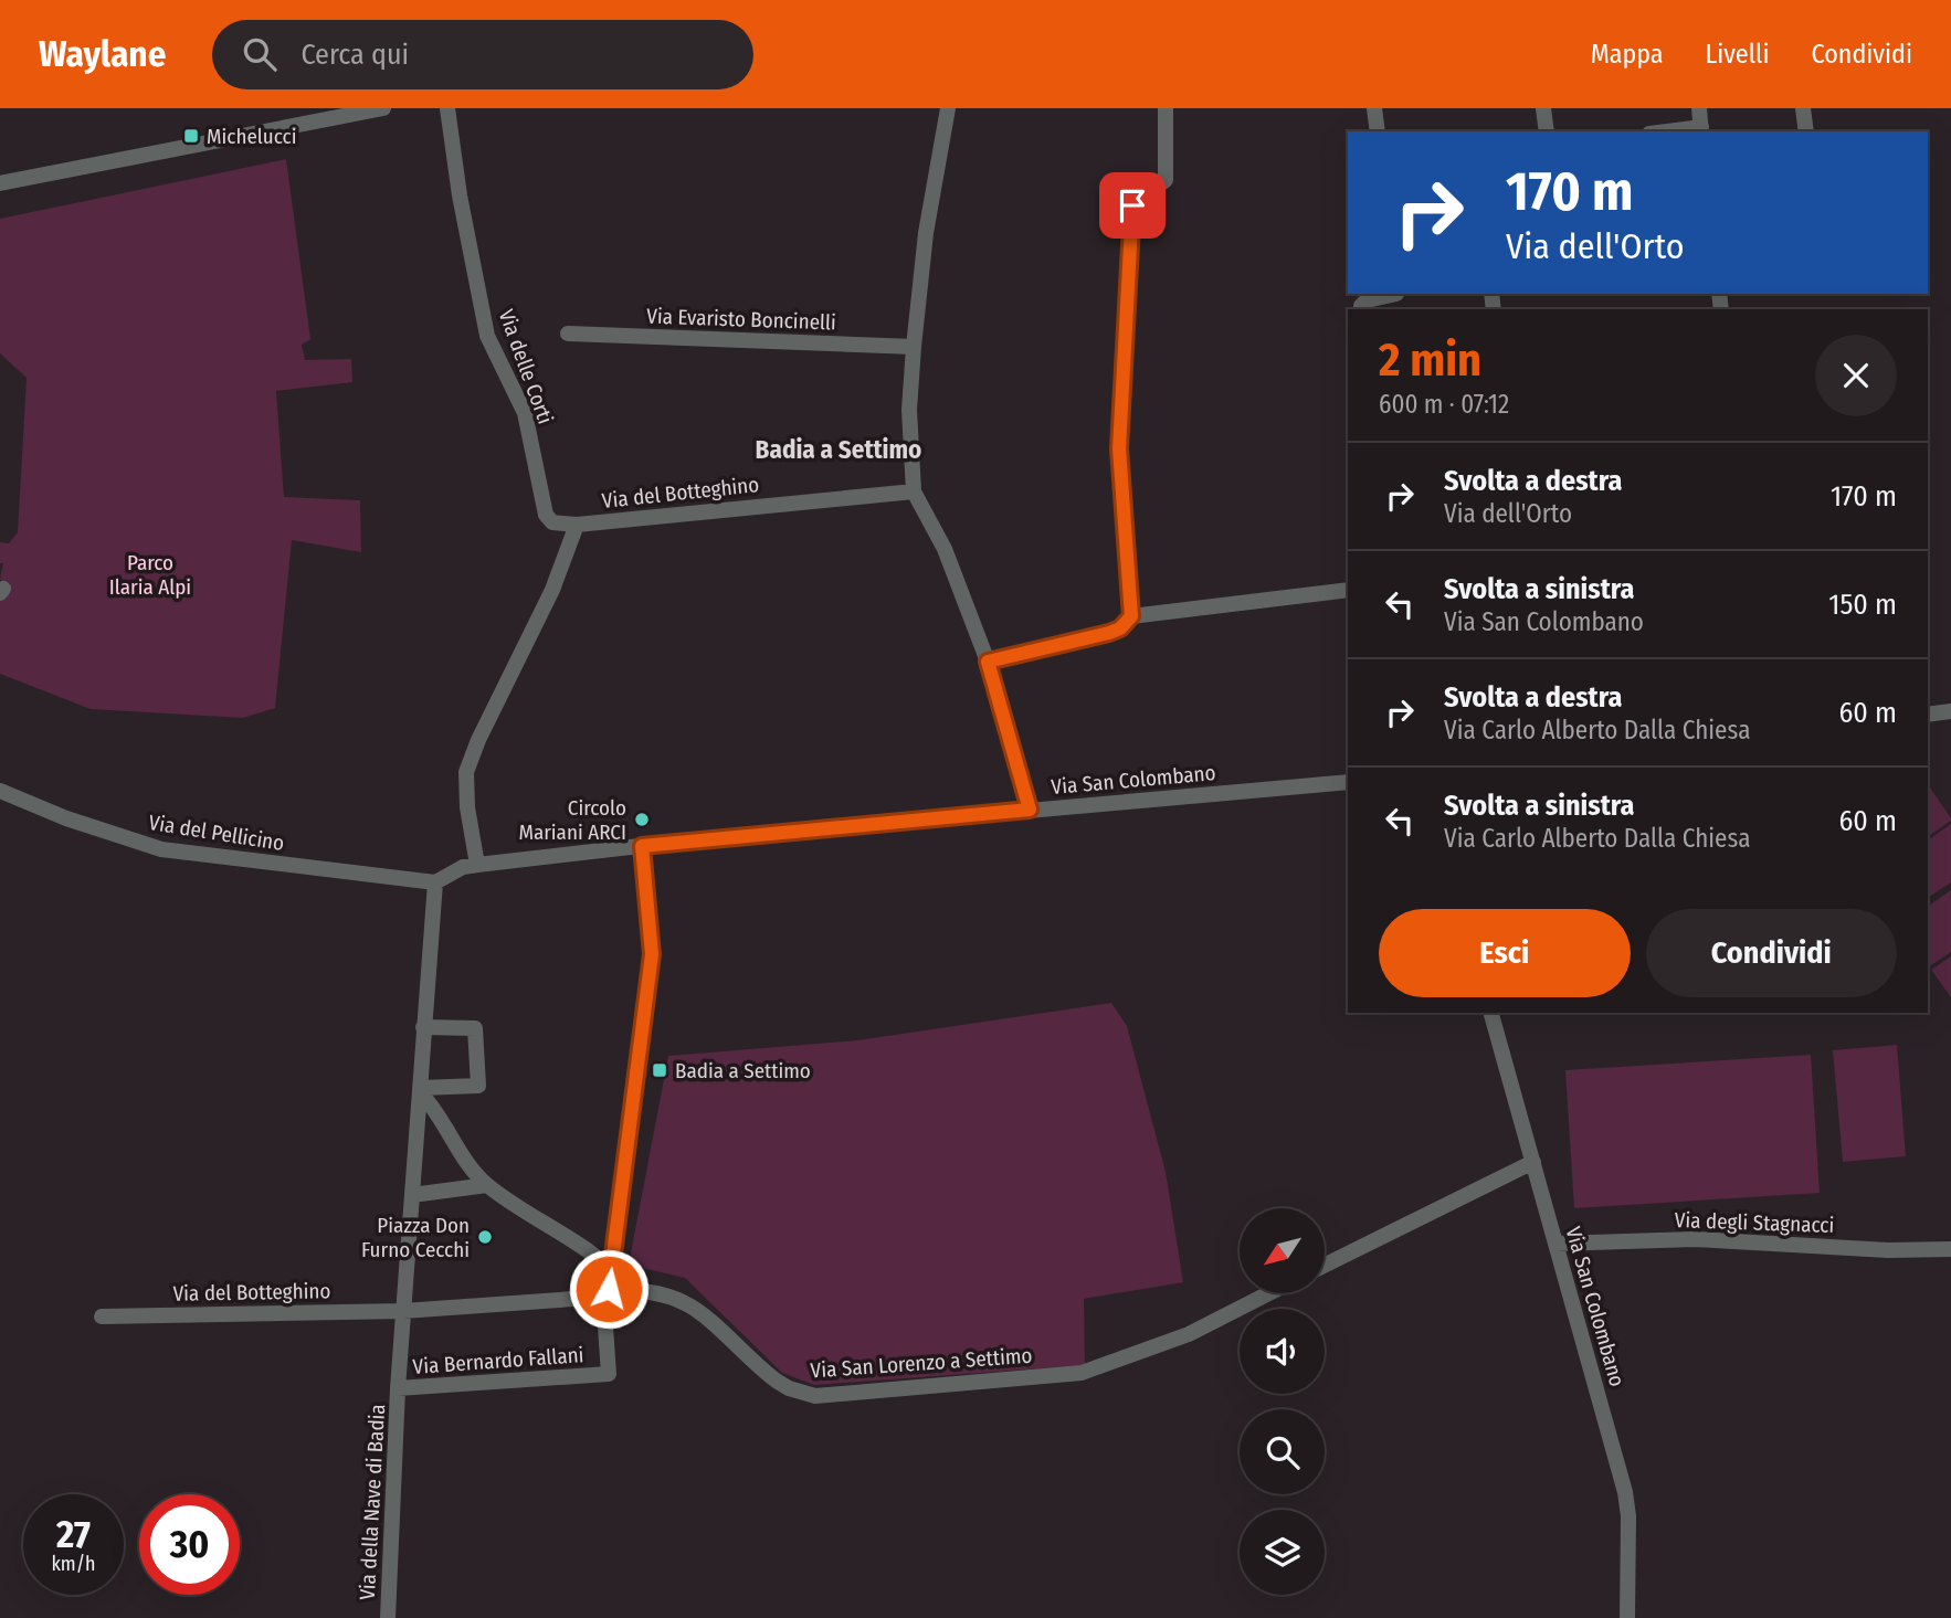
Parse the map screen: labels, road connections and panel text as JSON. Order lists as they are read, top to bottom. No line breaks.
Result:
{"streets":{"street":["Via Evaristo Boncinelli","Via delle Corti","Via del Botteghino","Via San Colombano","Via del Pellicino","Via degli Stagnacci","Via Bernardo Fallani","Via San Lorenzo a Settimo","Via della Nave di Badia"]},"crossings":[["Via delle Corti","Via del Botteghino"],["Via del Botteghino","Via San Colombano"],["Via San Colombano","Via degli Stagnacci"],["Via Bernardo Fallani","Via San Lorenzo a Settimo"],["Via Bernardo Fallani","Via della Nave di Badia"]],"districts":["Badia a Settimo"],"parks":["Parco Ilaria Alpi"],"places":{"transit":["Michelucci","Badia a Settimo"],"other":["Circolo Mariani ARCI","Piazza Don Furno Cecchi"]},"north":"bottom left","page":{"header":"Waylane","search":"Cerca qui","nav":["Mappa","Livelli","Condividi"],"turn":["170 m","Via dell'Orto"],"heading":["2 min","600 m · 07:12"],"list":[{"name":"Svolta a destra","note":"Via dell'Orto","value":"170 m"},{"name":"Svolta a sinistra","note":"Via San Colombano","value":"150 m"},{"name":"Svolta a destra","note":"Via Carlo Alberto Dalla Chiesa","value":"60 m"},{"name":"Svolta a sinistra","note":"Via Carlo Alberto Dalla Chiesa","value":"60 m"}],"buttons":["Esci","Condividi"],"speed":"27 km/h","limit":"30"}}
